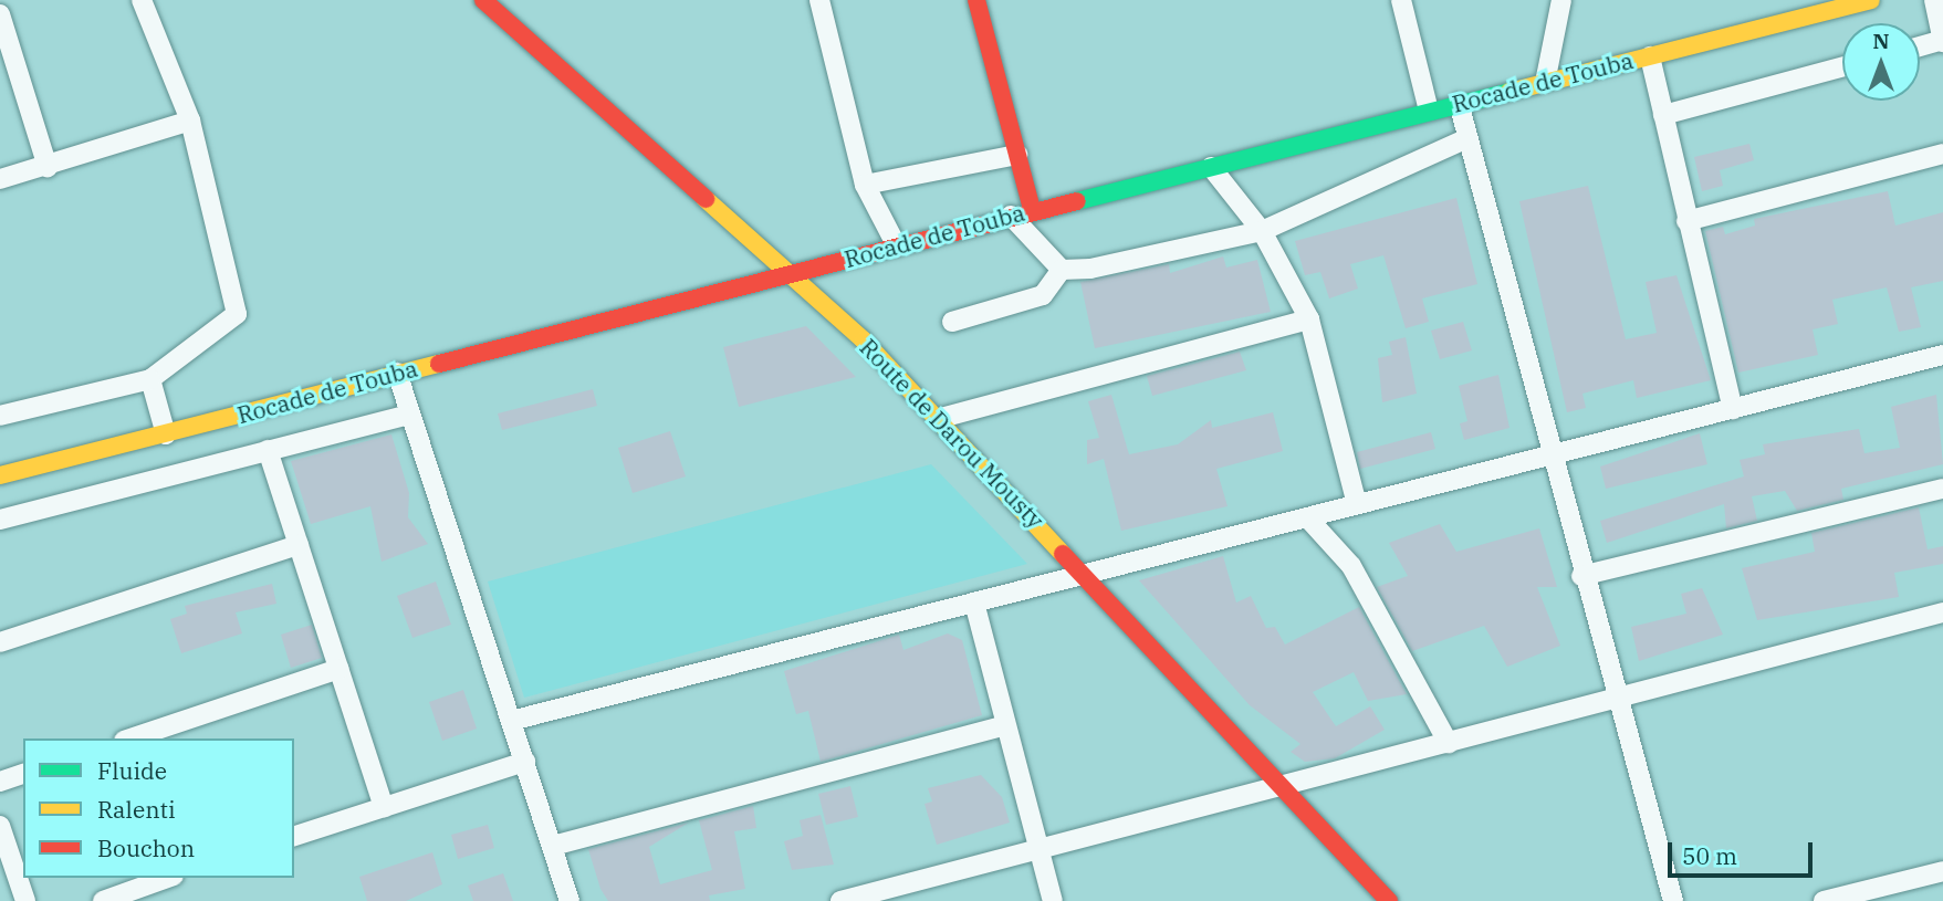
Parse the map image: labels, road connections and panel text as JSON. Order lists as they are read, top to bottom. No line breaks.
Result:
{"streets":{"main road":["Rocade de Touba","Route de Darou Mousty"]},"crossings":[["Rocade de Touba","Route de Darou Mousty"]],"legend":["Fluide","Ralenti","Bouchon"],"scale_bar":"50 m","north":"top"}
